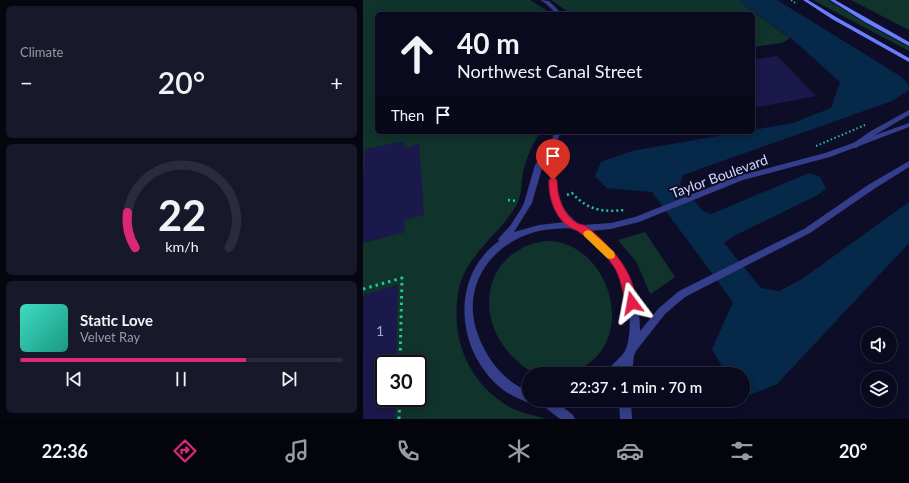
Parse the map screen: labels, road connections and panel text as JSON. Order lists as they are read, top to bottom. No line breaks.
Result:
{"streets":{"street":["Taylor Boulevard"]},"house_numbers":["1"],"page":{"tile":"Climate","turn":["40 m","Northwest Canal Street"],"heat":["−","20°","+"],"then":"Then","song":["Static Love","Velvet Ray"],"limit":"30","trip":"22:37 · 1 min · 70 m","tabs":["22:36","20°"],"gauge":["22","km/h"]}}
